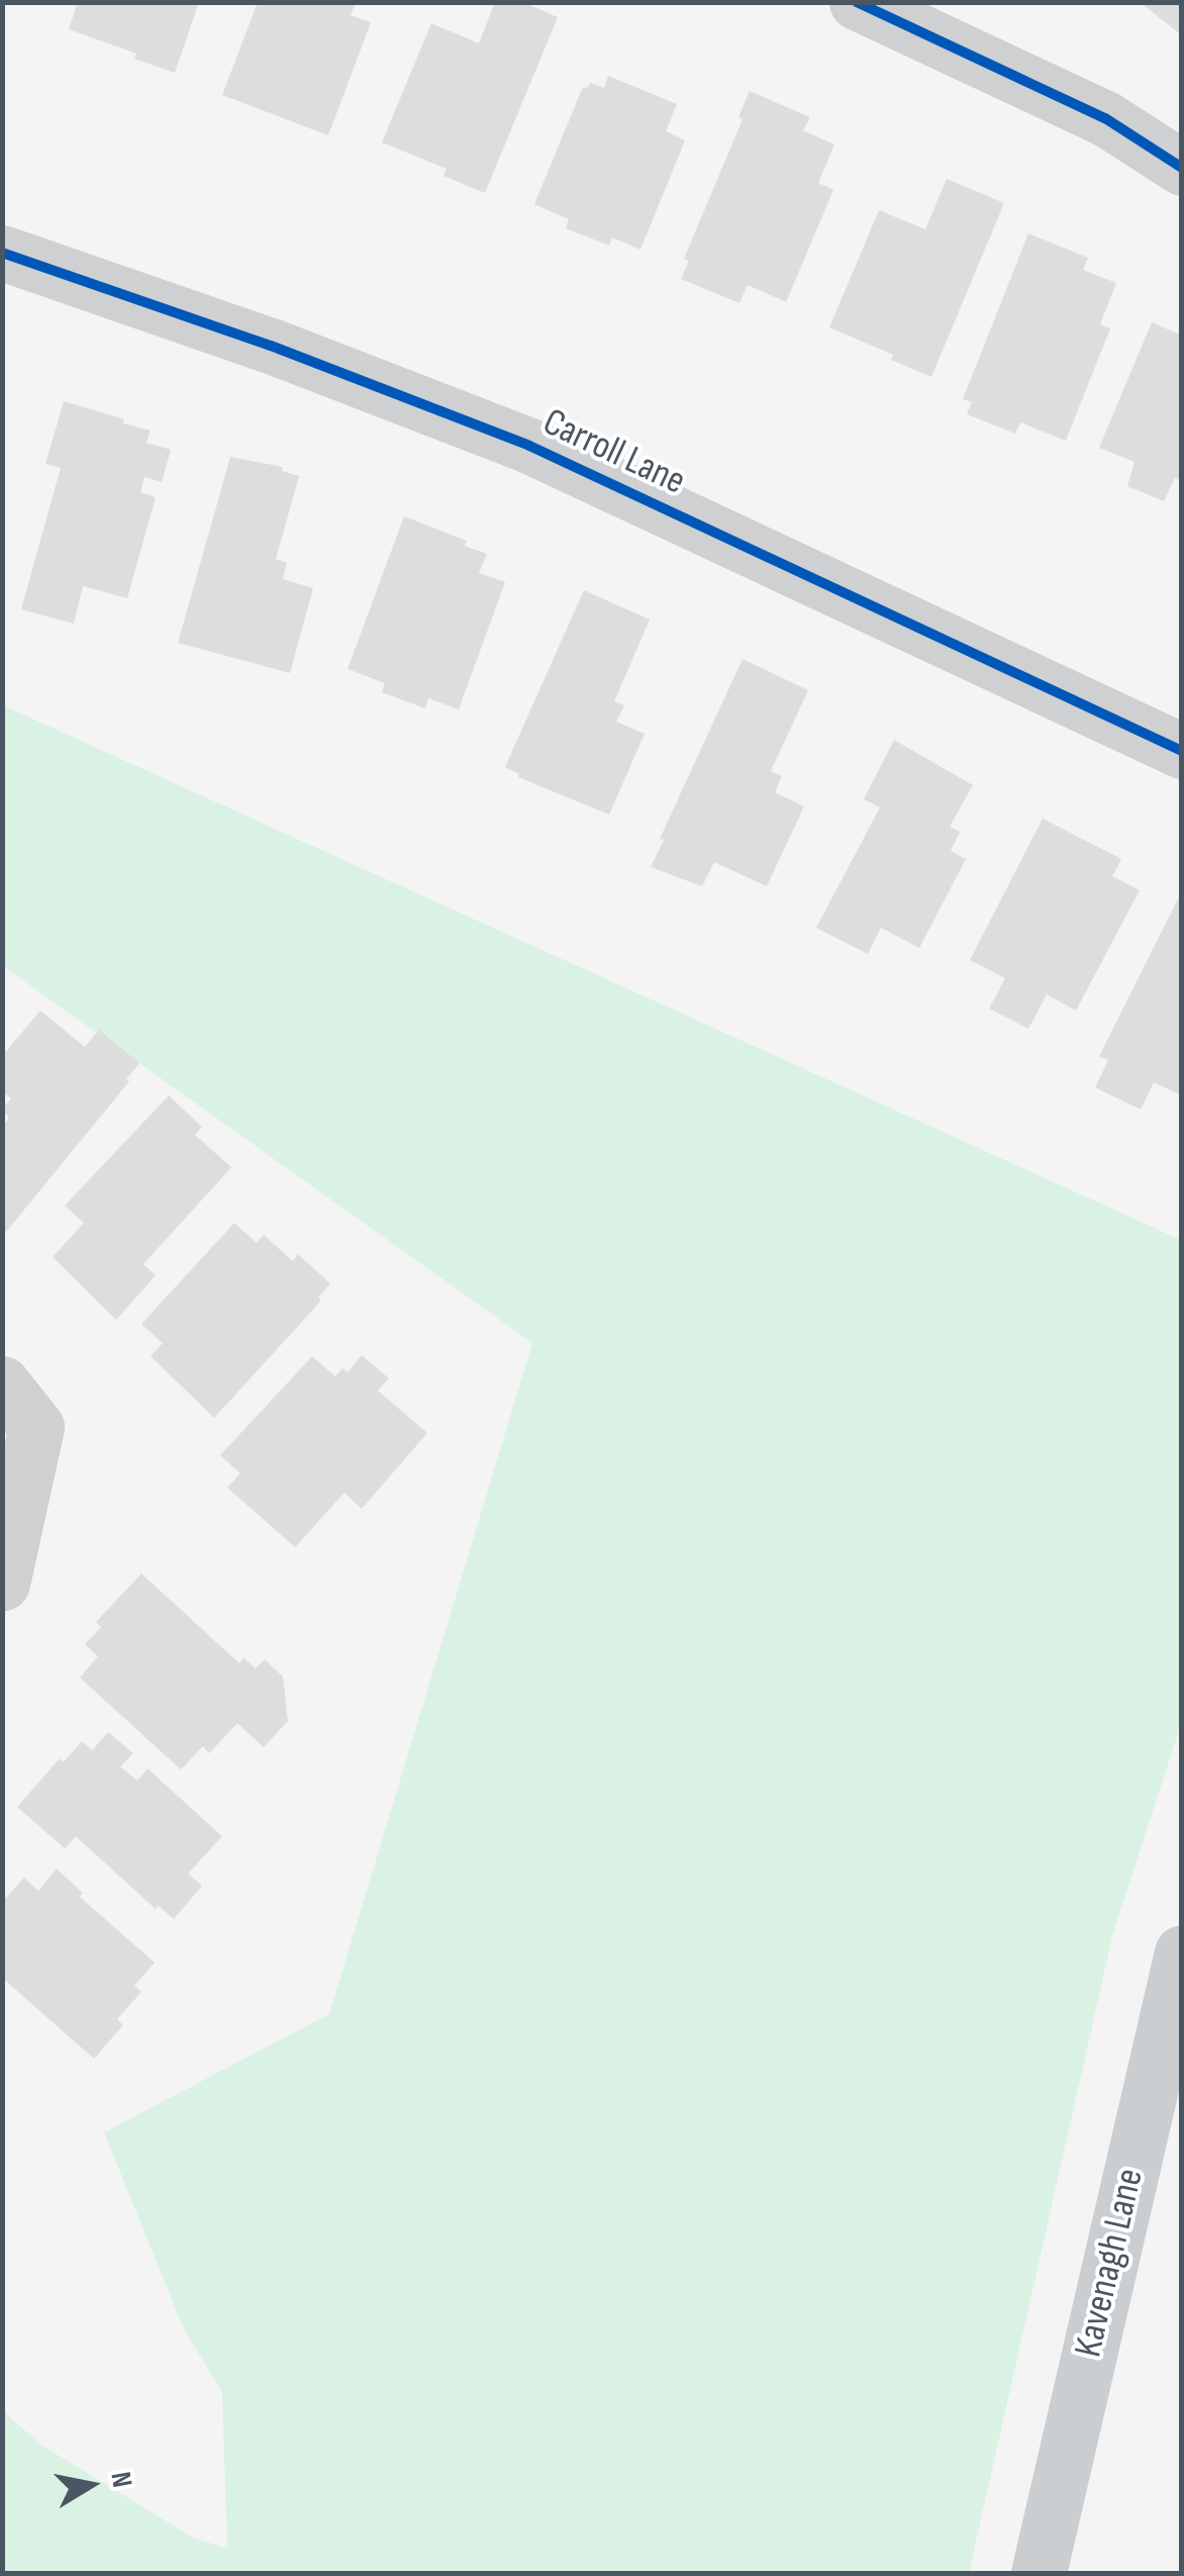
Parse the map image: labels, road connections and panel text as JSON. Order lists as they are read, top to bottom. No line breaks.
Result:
{"streets":{"main road":["Kavenagh Lane"],"street":["Carroll Lane"]},"north":"right"}
